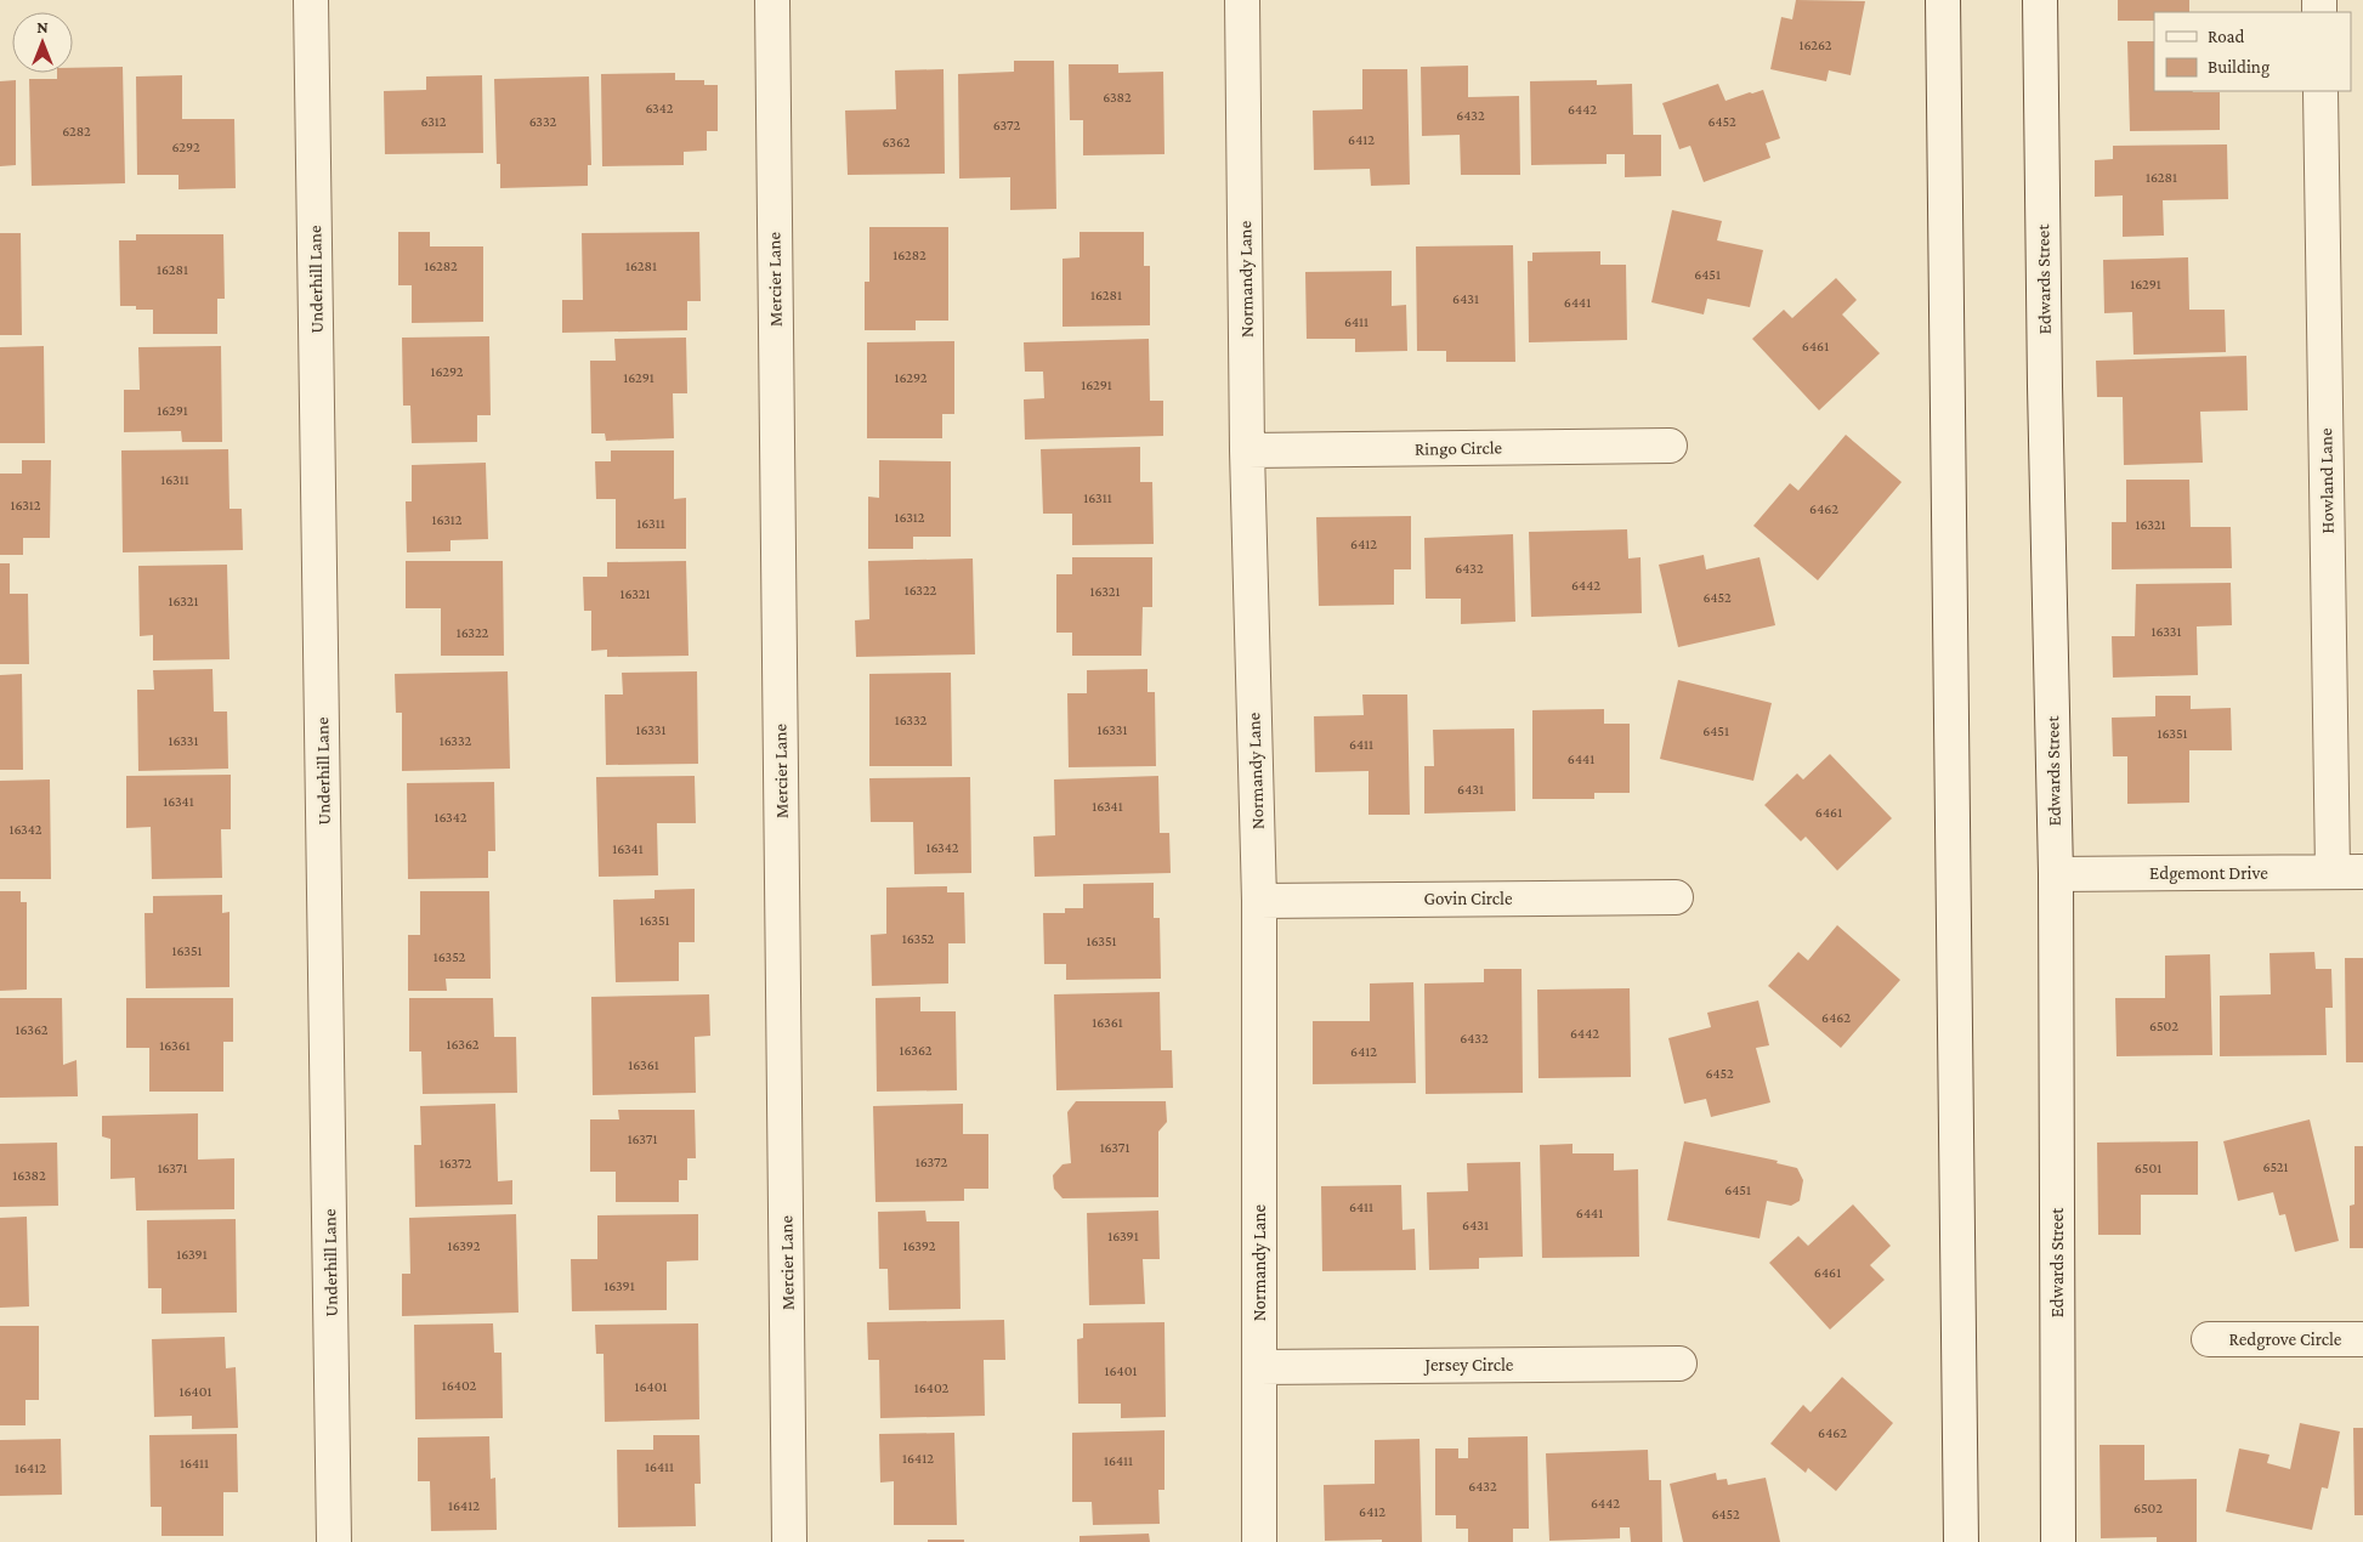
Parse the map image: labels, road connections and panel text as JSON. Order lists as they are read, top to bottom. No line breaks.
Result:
{"streets":{"street":["Underhill Lane","Mercier Lane","Normandy Lane","Edwards Street","Ringo Circle","Howland Lane","Edgemont Drive","Govin Circle","Redgrove Circle","Jersey Circle"]},"crossings":[["Normandy Lane","Ringo Circle"],["Normandy Lane","Govin Circle"],["Normandy Lane","Jersey Circle"],["Edwards Street","Edgemont Drive"],["Howland Lane","Edgemont Drive"]],"house_numbers":["16262","6382","6342","6442","6432","6312","6332","6452","6372","6282","6412","6362","6292","16281","16282","16282","16281","16281","6451","16291","16281","6431","6441","6411","6461","16292","16291","16292","16291","16291","16311","16311","16312","6462","16312","16312","16311","16321","6412","6432","6442","16322","16321","16321","6452","16321","16331","16322","16332","16331","16331","6451","16351","16331","16332","6411","6441","6431","16341","16341","6461","16342","16342","16342","16341","16351","16352","16351","16351","16352","6462","16361","6502","16362","6442","6432","16362","16361","16362","6412","16361","6452","16371","16371","16372","16372","6521","16371","6501","16382","6451","6411","6441","6431","16391","16392","16392","16391","6461","16391","16401","16402","16401","16402","16401","6462","16412","16411","16411","16411","16412","6432","6442","16412","6502","6412","6452"],"legend":["Road","Building"],"north":"top"}
